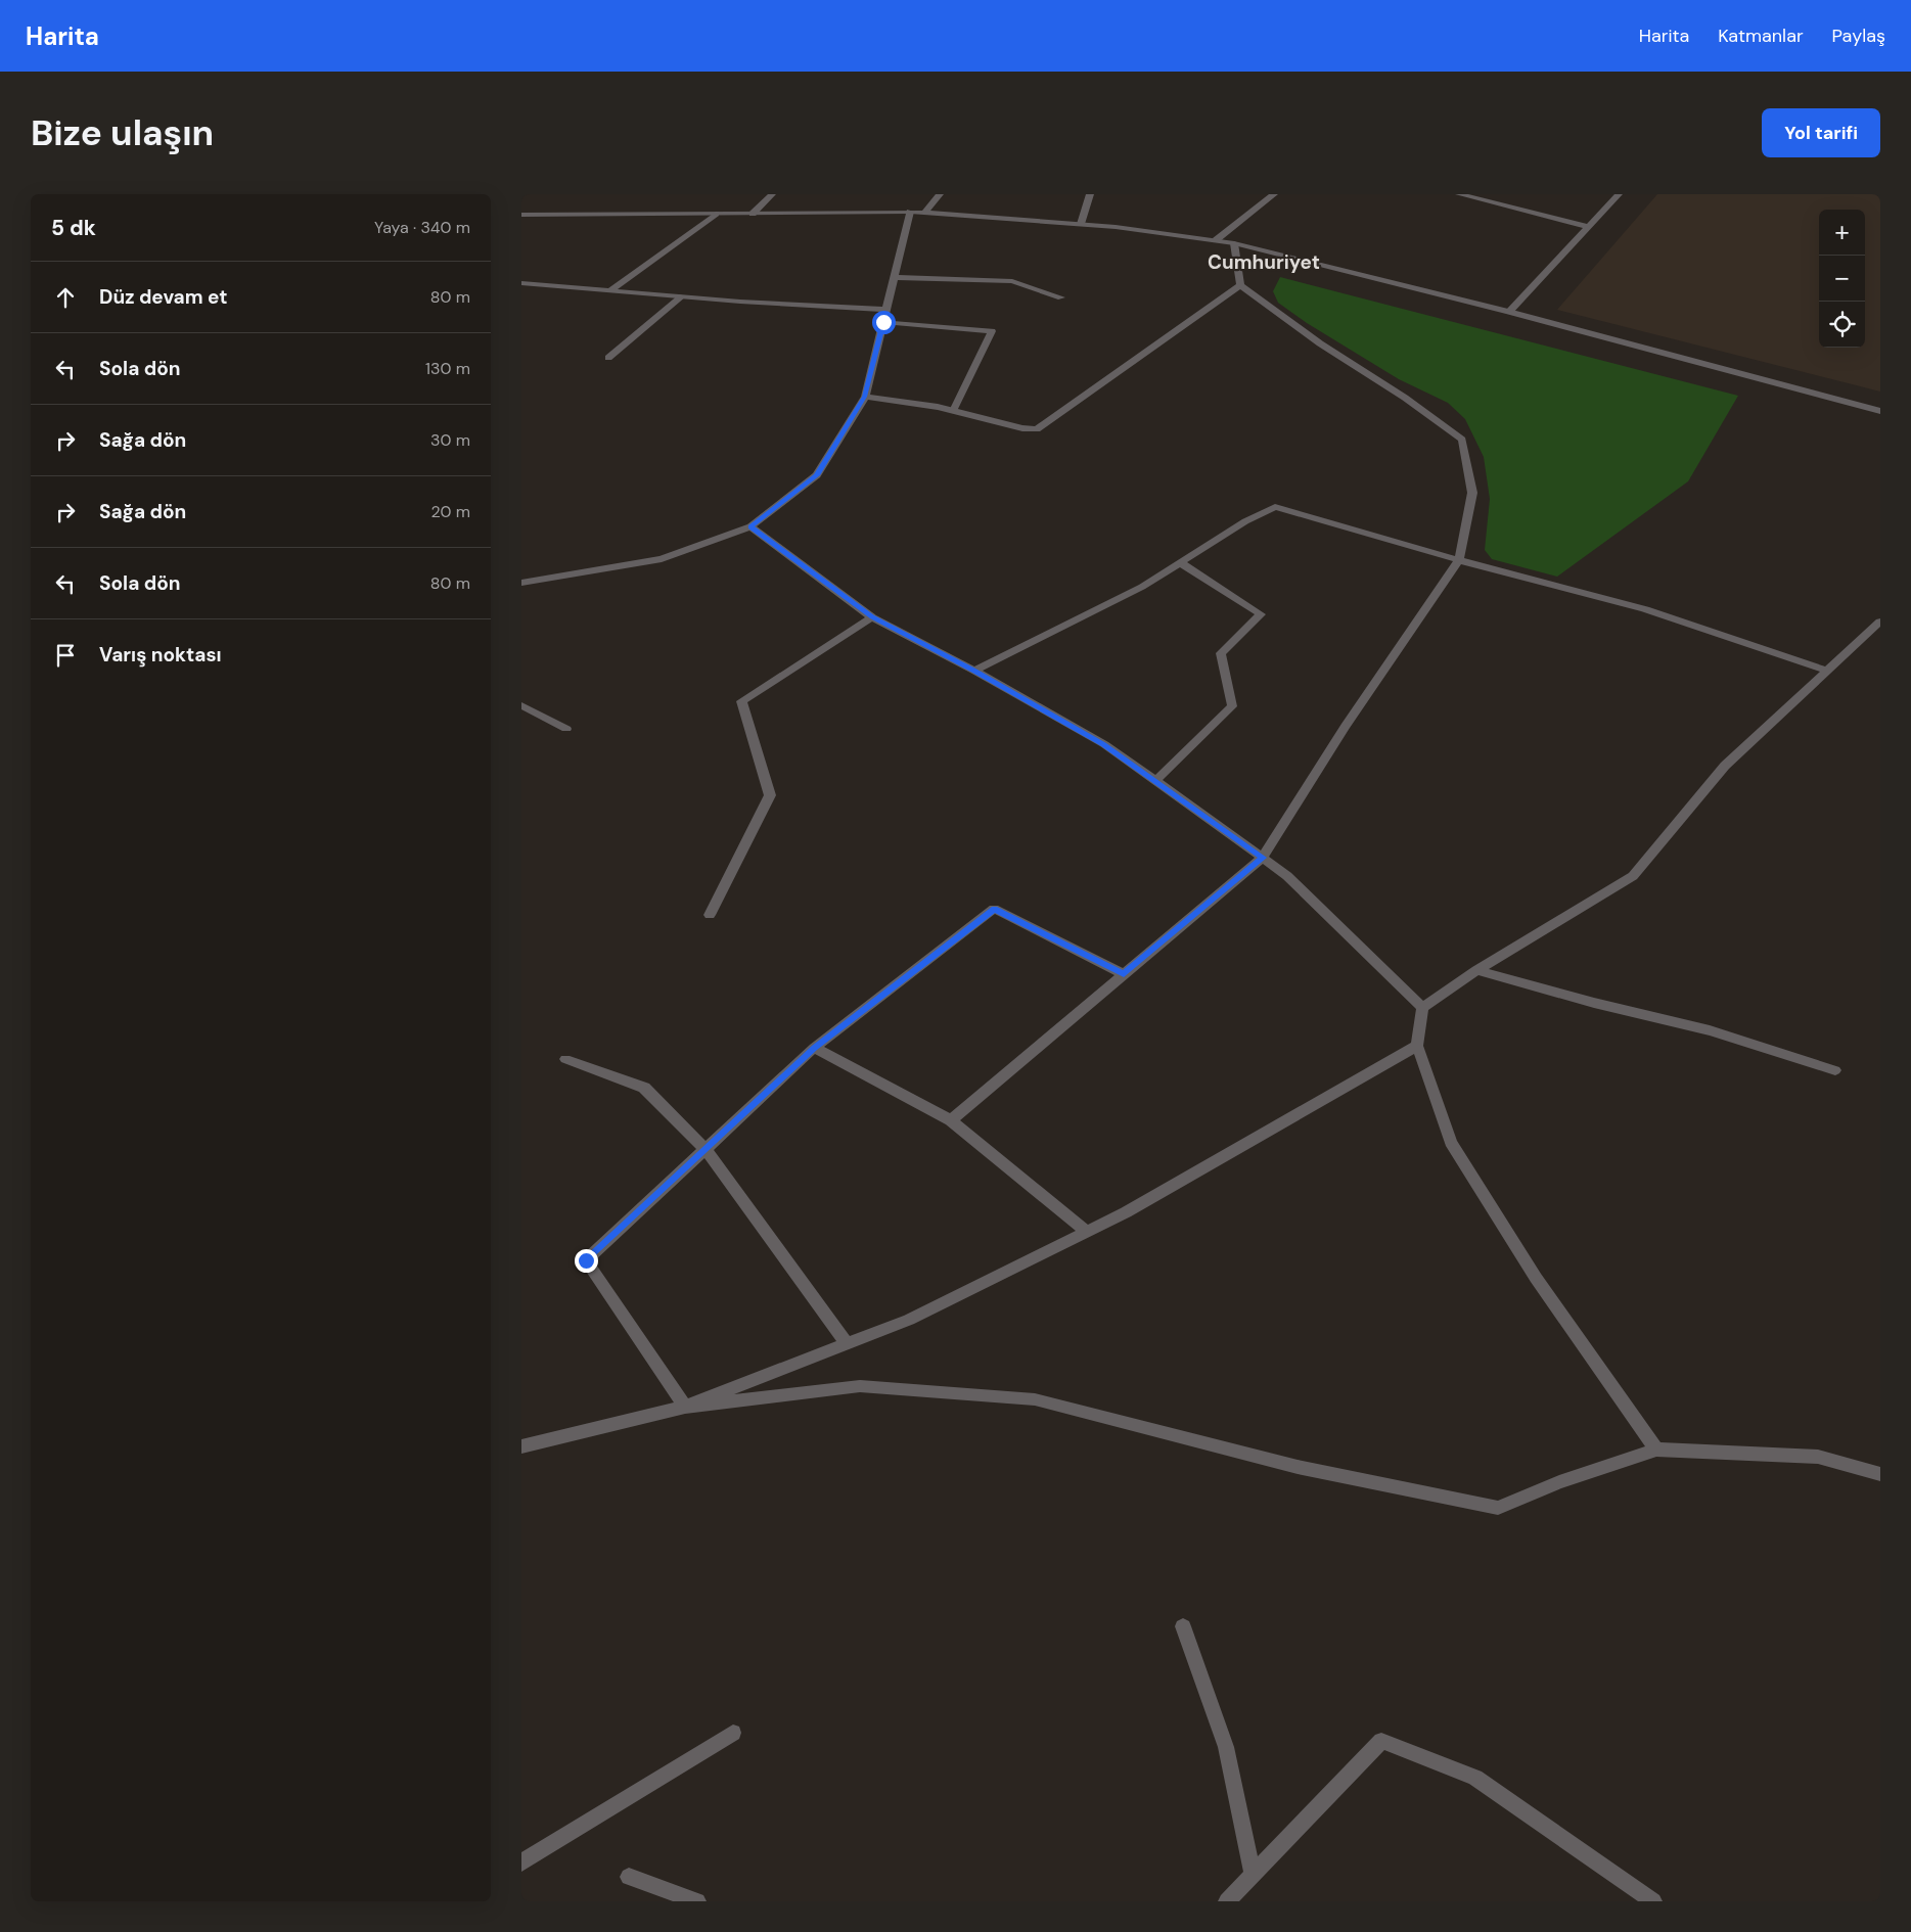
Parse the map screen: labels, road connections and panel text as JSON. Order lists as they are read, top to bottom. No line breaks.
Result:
{"districts":["Cumhuriyet"],"page":{"header":"Harita","nav":["Harita","Katmanlar","Paylaş"],"buttons":"Yol tarifi","title":"Bize ulaşın","heading":["5 dk","Yaya · 340 m"],"map_buttons":["+","−"],"list":[["Düz devam et","80 m"],["Sola dön","130 m"],["Sağa dön","30 m"],["Sağa dön","20 m"],["Sola dön","80 m"],"Varış noktası"]}}
